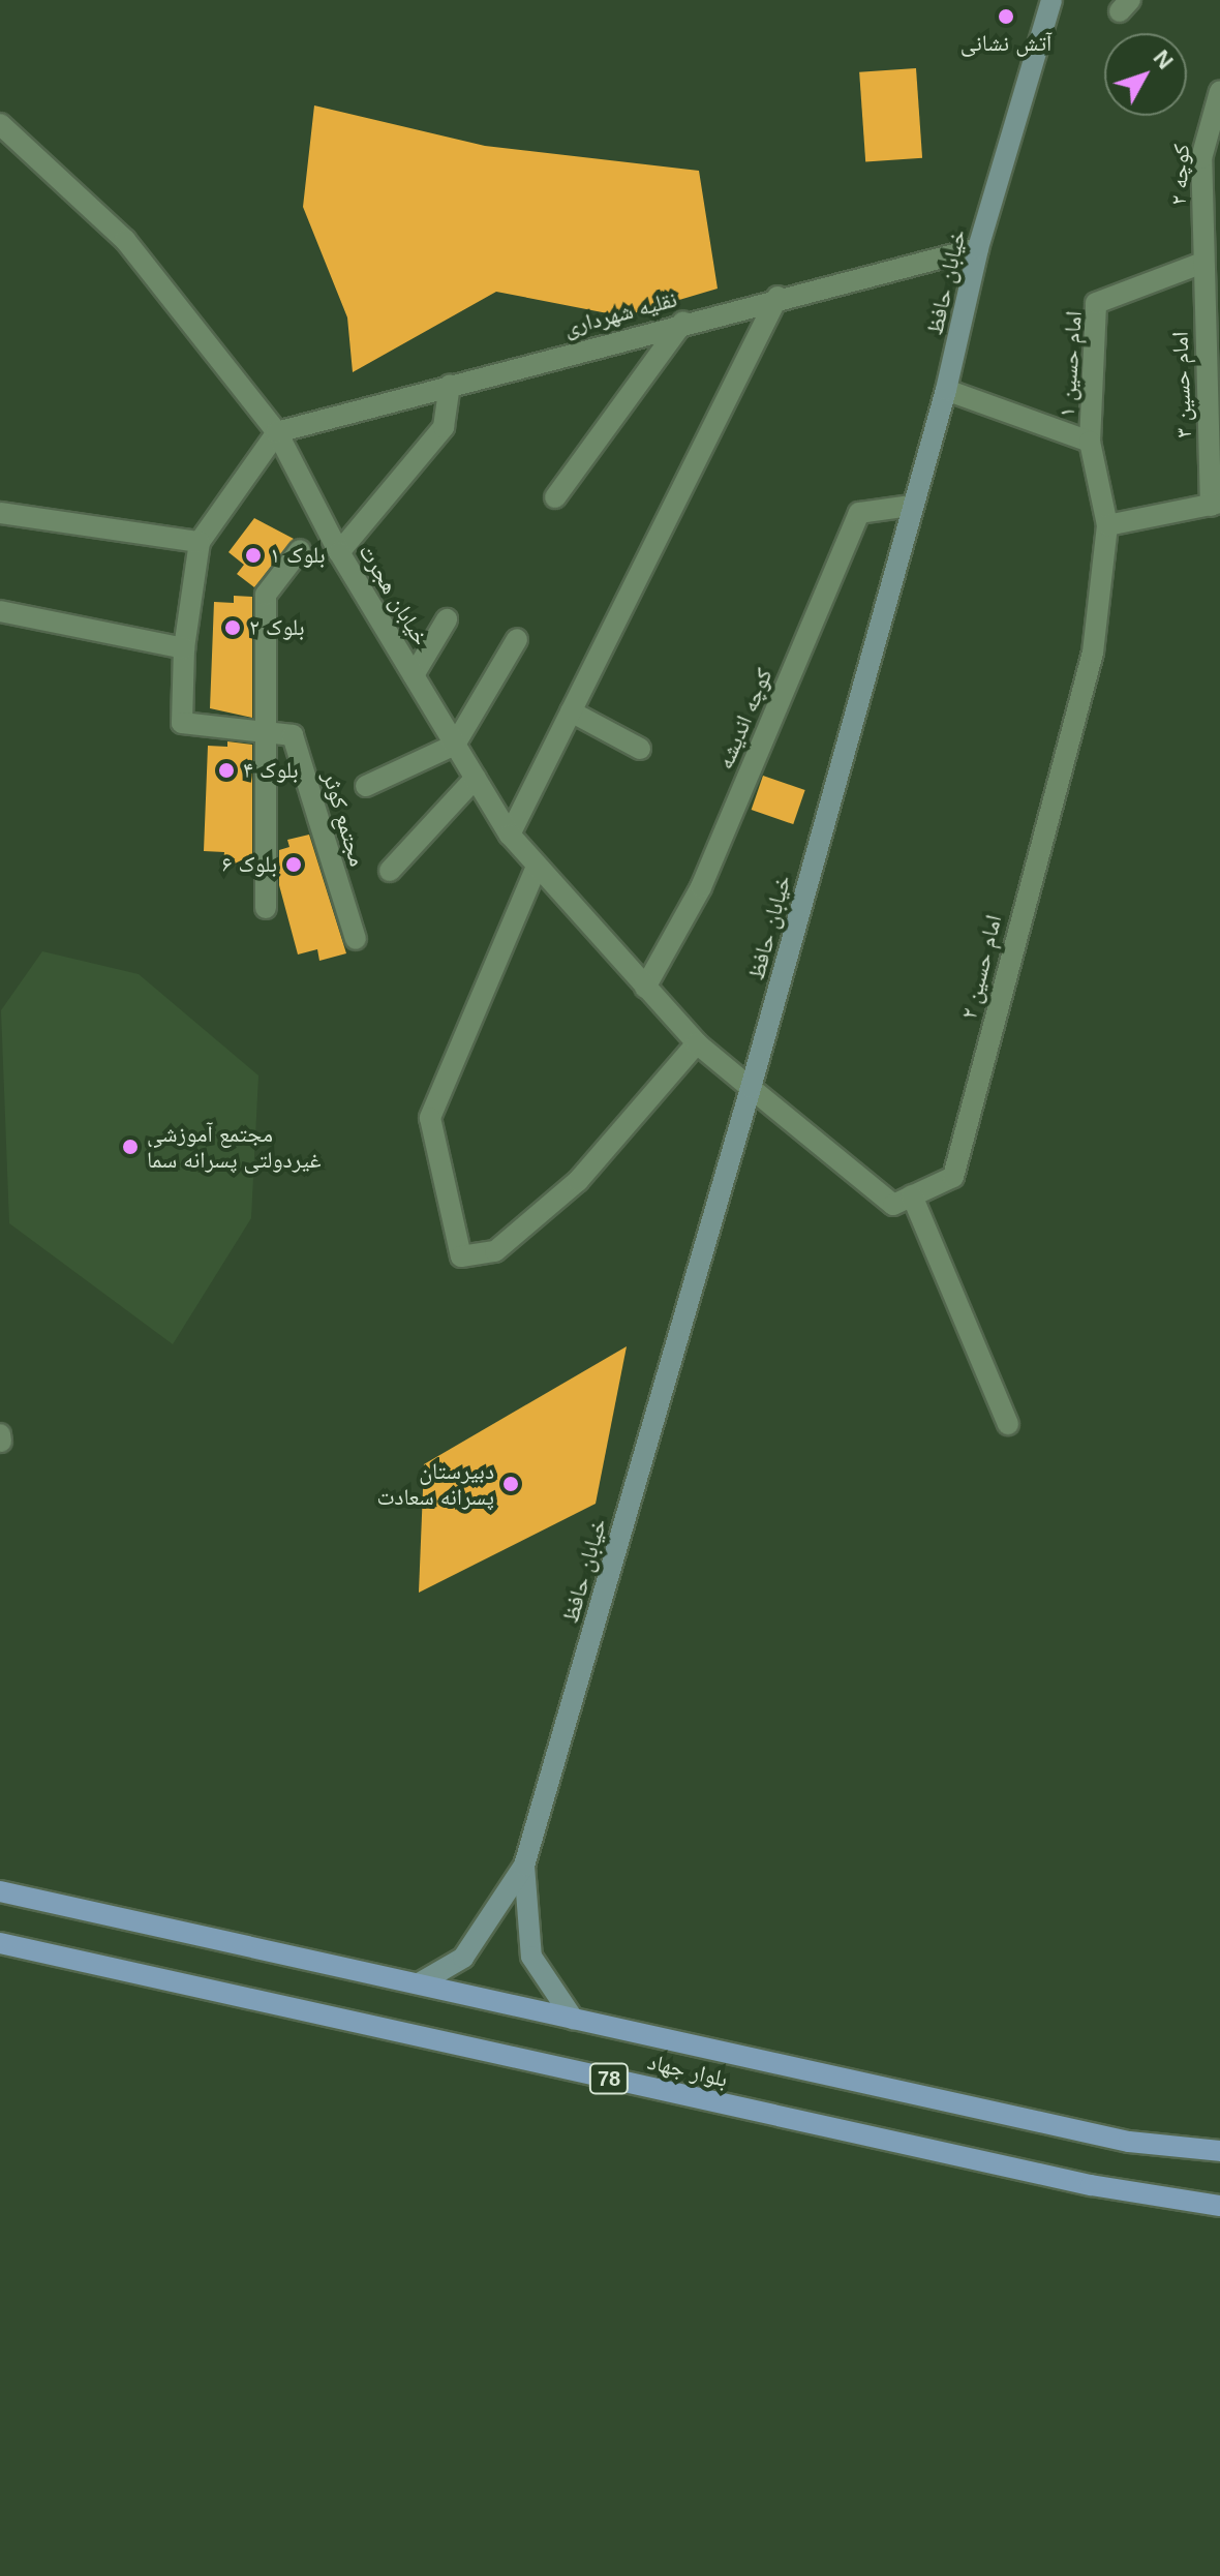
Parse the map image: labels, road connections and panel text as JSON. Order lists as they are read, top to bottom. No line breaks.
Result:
{"streets":{"main road":["خیابان حافظ","بلوار جهاد","78"],"street":["کوچه ۲","نقلیه شهرداری","امام حسین ۱","امام حسین ۳","خیابان هجرت","کوچه اندیشه","مجتمع کوثر","امام حسین ۲"]},"crossings":[["کوچه ۲","امام حسین ۱"],["کوچه ۲","امام حسین ۳"],["خیابان حافظ","نقلیه شهرداری"],["خیابان حافظ","خیابان هجرت"],["خیابان حافظ","کوچه اندیشه"],["نقلیه شهرداری","خیابان هجرت"],["امام حسین ۱","امام حسین ۳"],["خیابان هجرت","کوچه اندیشه"]],"places":["آتش نشانی","بلوک ۱","بلوک ۲","بلوک ۴","بلوک ۶","مجتمع آموزشی غیردولتی پسرانه سما","دبیرستان پسرانه سعادت"],"north":"top right"}
